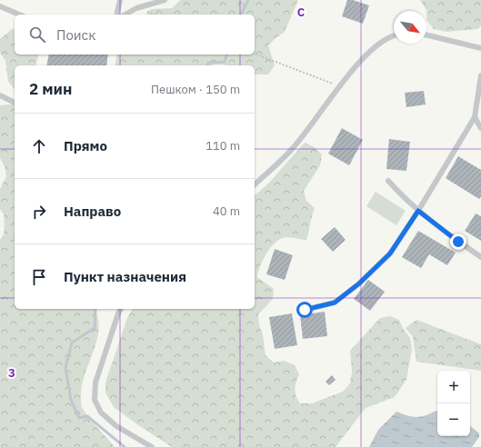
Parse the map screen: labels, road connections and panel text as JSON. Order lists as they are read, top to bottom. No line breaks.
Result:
{"north":"bottom right","page":{"search":"Поиск","heading":["2 мин","Пешком · 150 m"],"list":[["Прямо","110 m"],["Направо","40 m"],"Пункт назначения"],"map_buttons":["+","−"]},"grid":{"columns":["C"],"rows":["3"]}}
